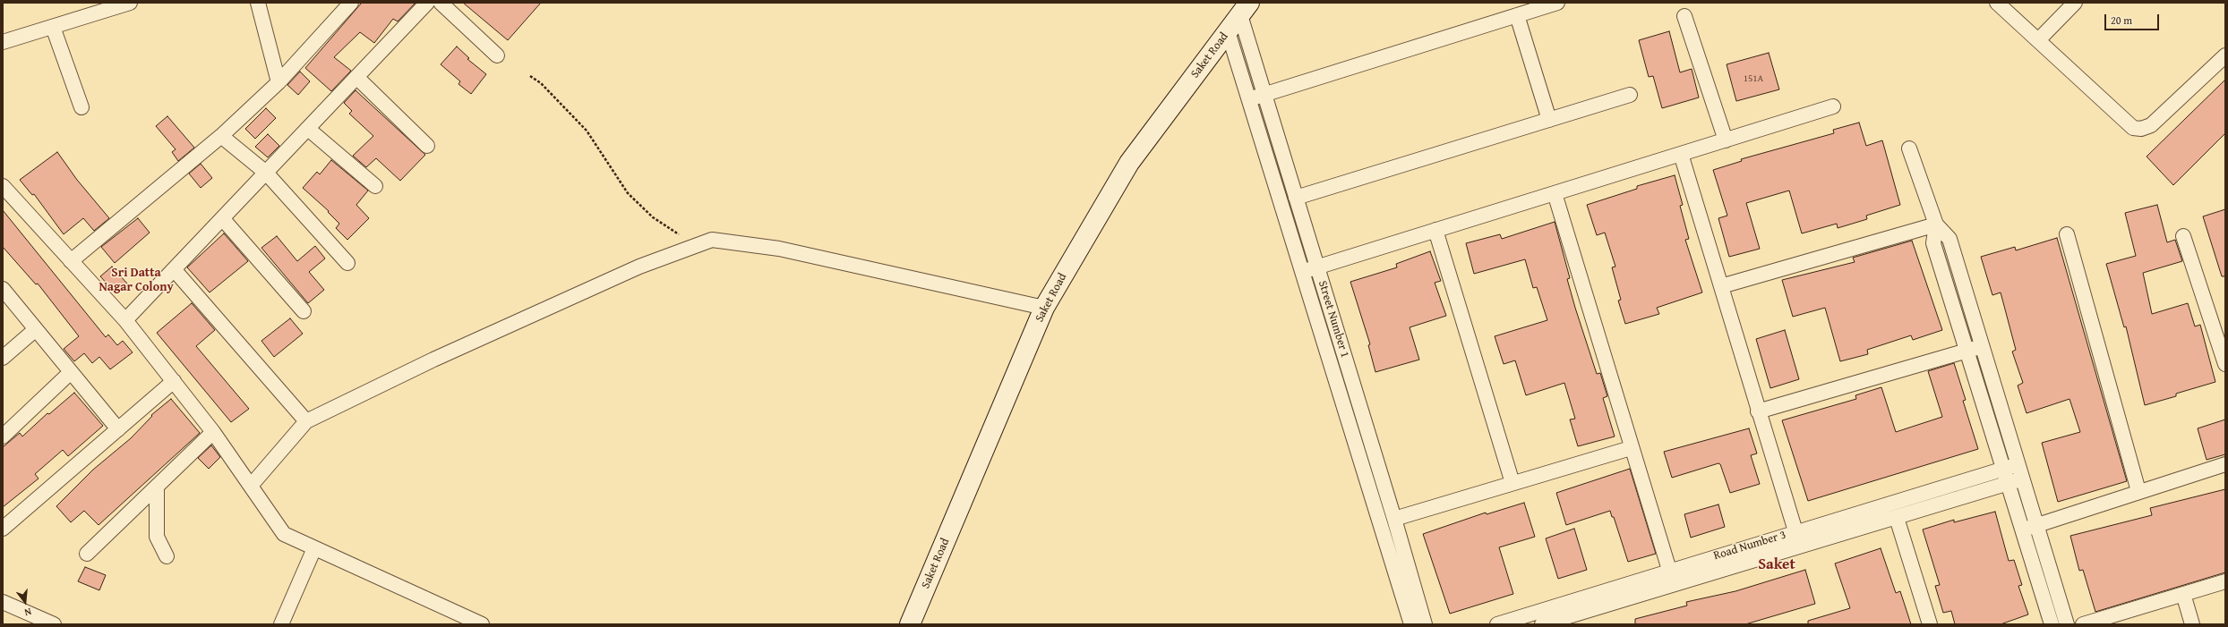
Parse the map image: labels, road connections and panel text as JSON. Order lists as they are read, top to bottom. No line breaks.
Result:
{"streets":{"street":["Saket Road","Street Number 1","Road Number 3"]},"crossings":[["Saket Road","Street Number 1"]],"districts":["Sri Datta Nagar Colony","Saket"],"house_numbers":["151A"],"scale_bar":"20 m","north":"bottom"}
